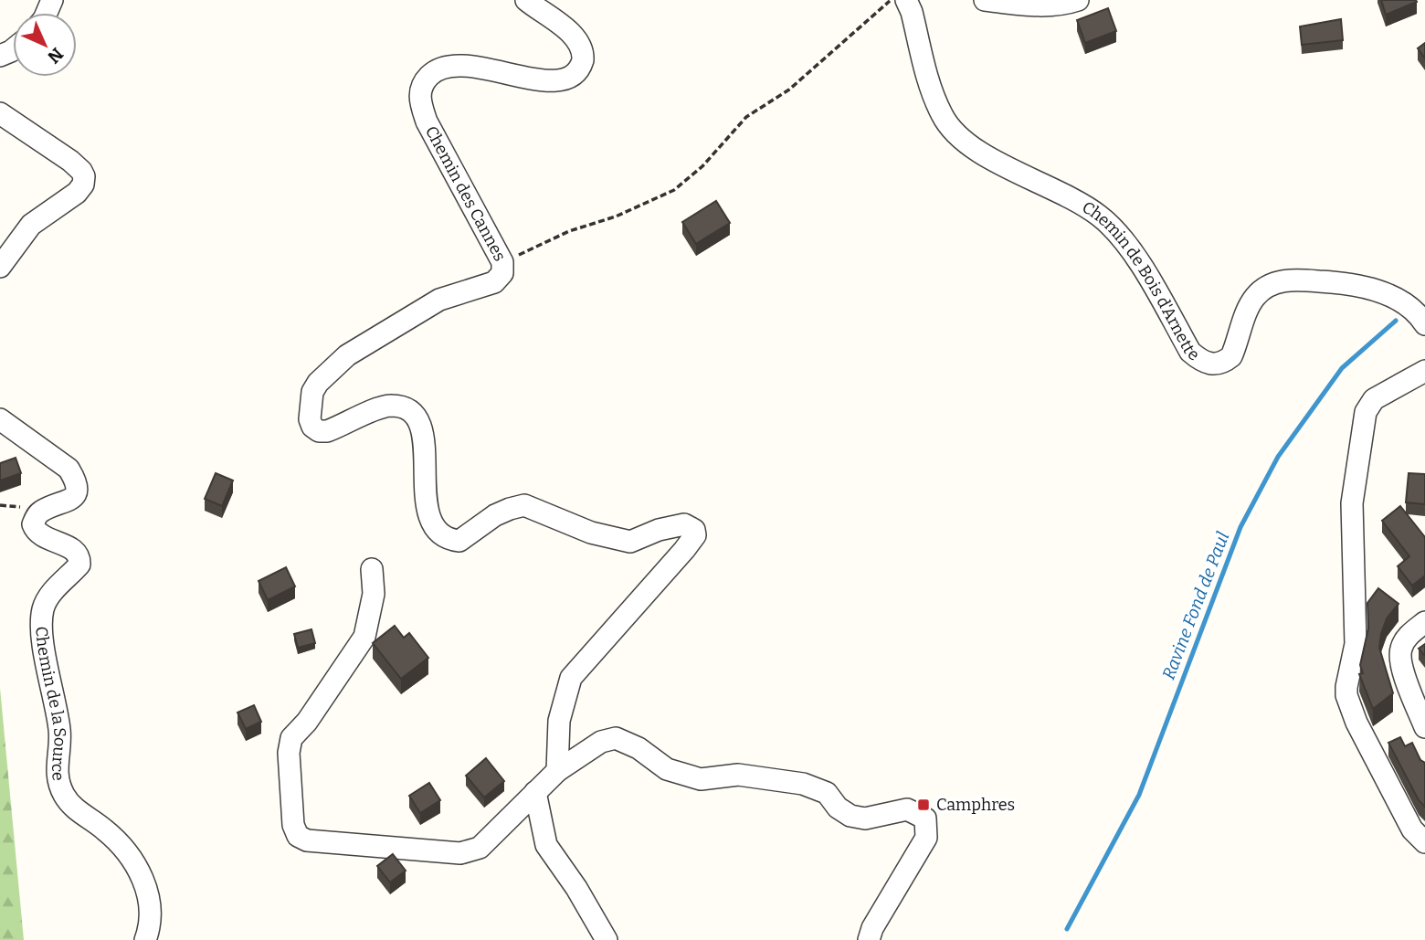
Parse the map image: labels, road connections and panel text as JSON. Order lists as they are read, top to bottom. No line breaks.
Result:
{"streets":{"street":["Chemin des Cannes","Chemin de Bois d'Arnette","Chemin de la Source"]},"water":["Ravine Fond de Paul"],"places":{"transit":["Camphres"]},"north":"bottom right"}
